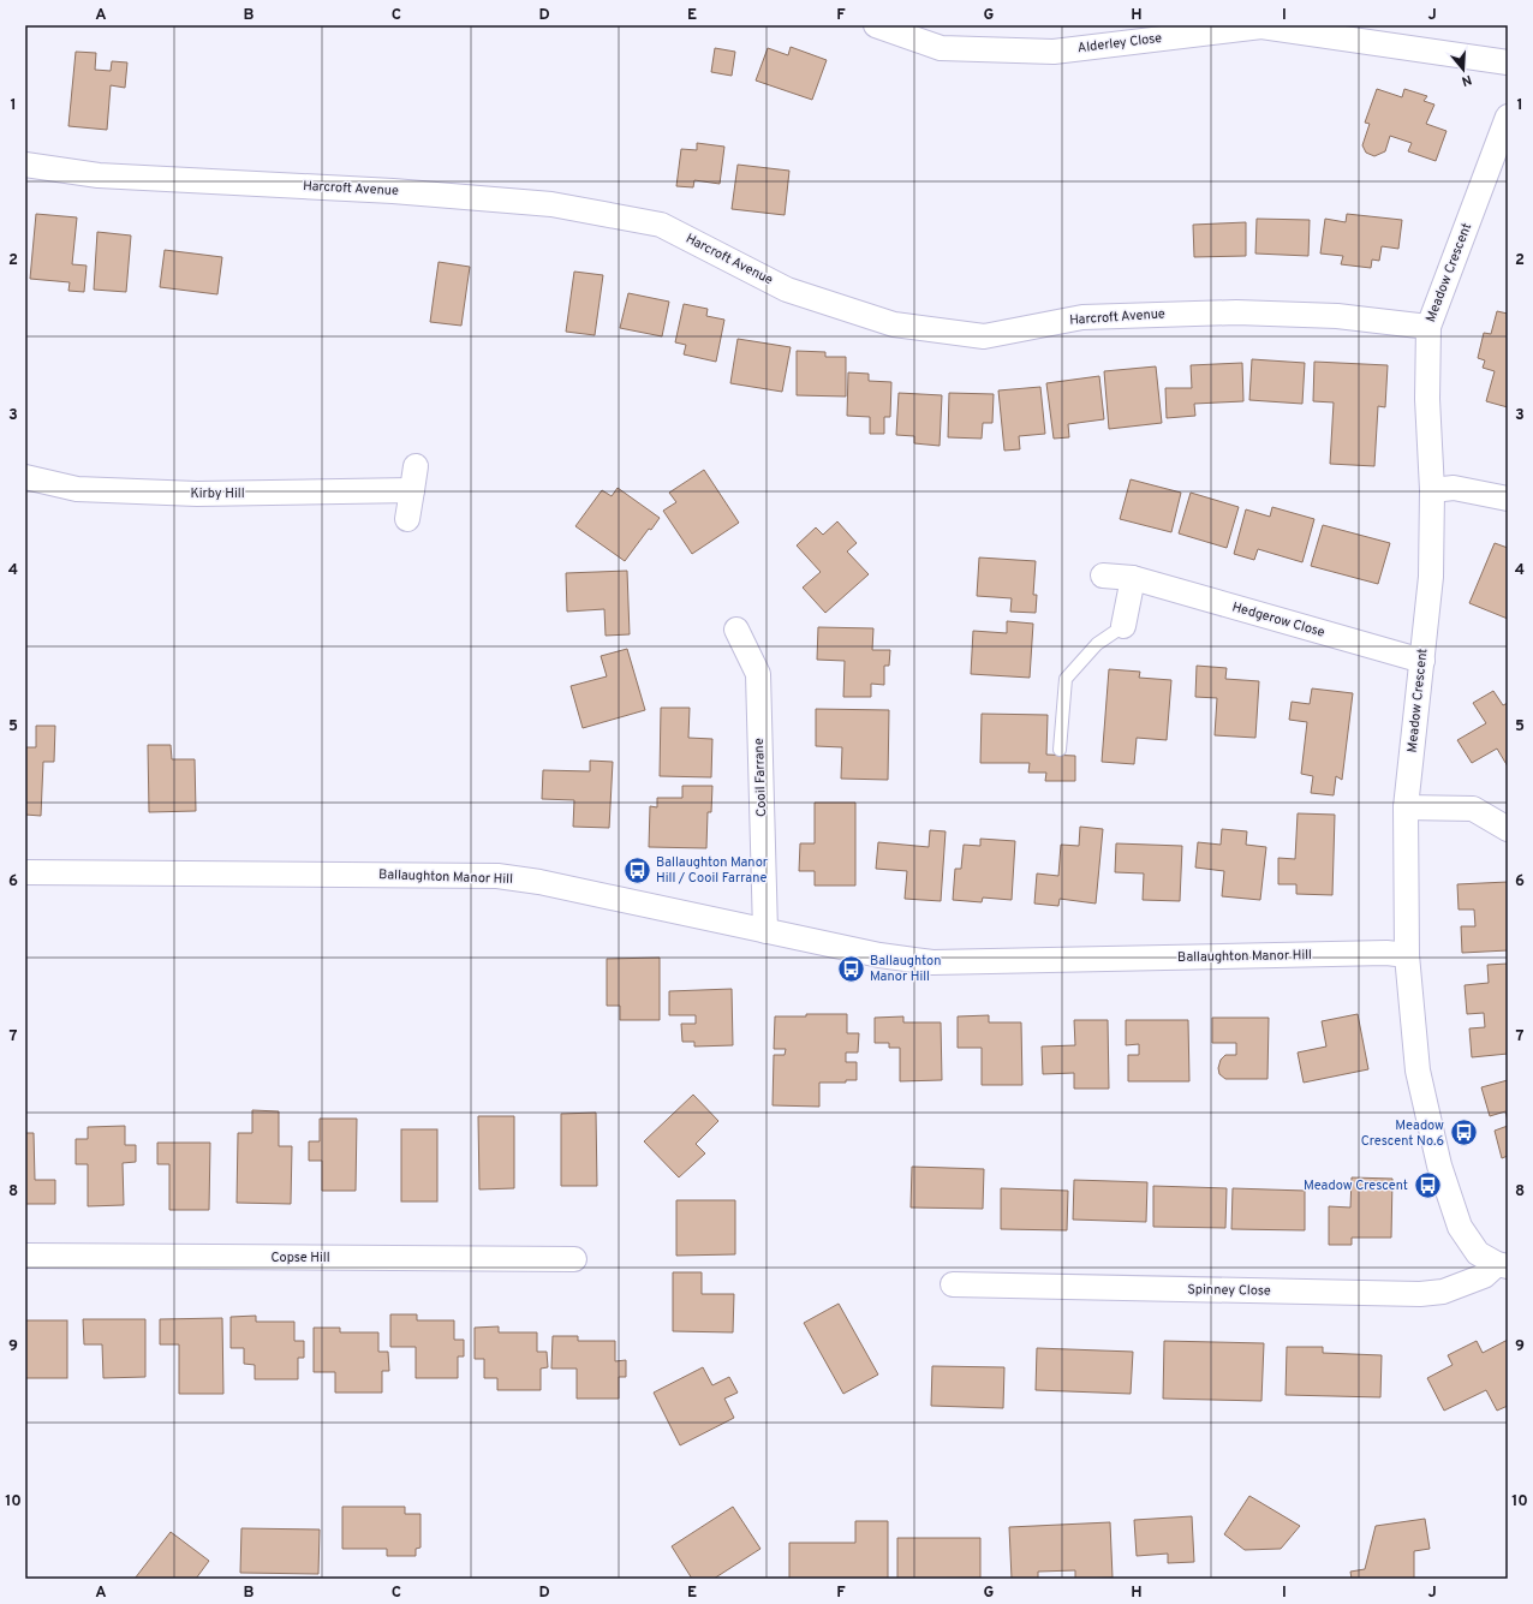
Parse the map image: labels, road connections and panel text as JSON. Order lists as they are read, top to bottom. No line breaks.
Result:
{"streets":{"street":["Alderley Close","Harcroft Avenue","Meadow Crescent","Kirby Hill","Hedgerow Close","Cooil Farrane","Ballaughton Manor Hill","Copse Hill","Spinney Close"]},"crossings":[["Harcroft Avenue","Meadow Crescent"],["Meadow Crescent","Hedgerow Close"],["Meadow Crescent","Ballaughton Manor Hill"],["Meadow Crescent","Spinney Close"],["Cooil Farrane","Ballaughton Manor Hill"]],"places":{"bus stop":["Ballaughton Manor Hill / Cooil Farrane","Ballaughton Manor Hill","Meadow Crescent No.6","Meadow Crescent"]},"north":"bottom","grid":{"columns":["A","B","C","D","E","F","G","H","I","J"],"rows":["1","2","3","4","5","6","7","8","9","10"]}}
